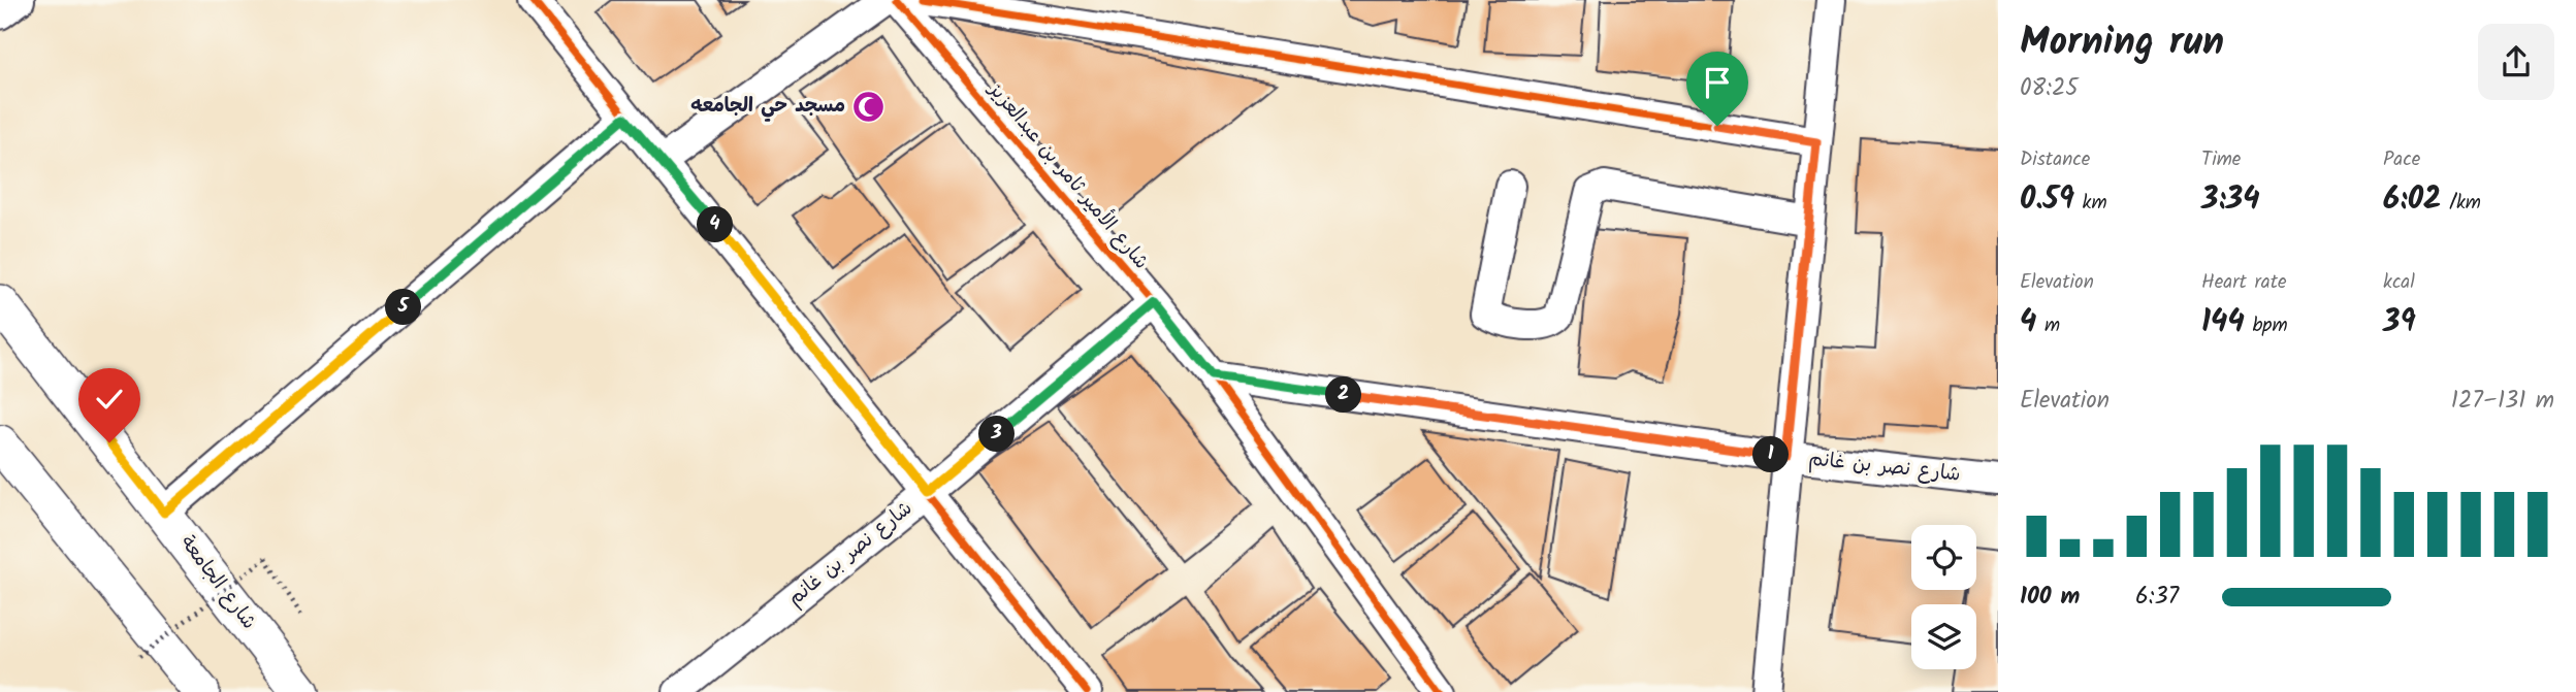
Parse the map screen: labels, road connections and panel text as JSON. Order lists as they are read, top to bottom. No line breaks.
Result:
{"streets":{"main road":["شارع الجامعة"],"street":["شارع الأمير ثامر بن عبدالعزيز","شارع نصر بن غانم"]},"crossings":[["شارع الأمير ثامر بن عبدالعزيز","شارع نصر بن غانم"]],"places":{"mosque":["مسجد حي الجامعه"]},"page":{"heading":["Morning run","08:25"],"stats":[["Distance","0.59 km"],["Time","3:34"],["Pace","6:02 /km"],["Elevation","4 m"],["Heart rate","144 bpm"],["kcal","39"]],"pins":["4","5","2","3","1"],"chart":["Elevation","127–131 m"],"list":[{"name":"100 m","note":"6:37"}]}}
